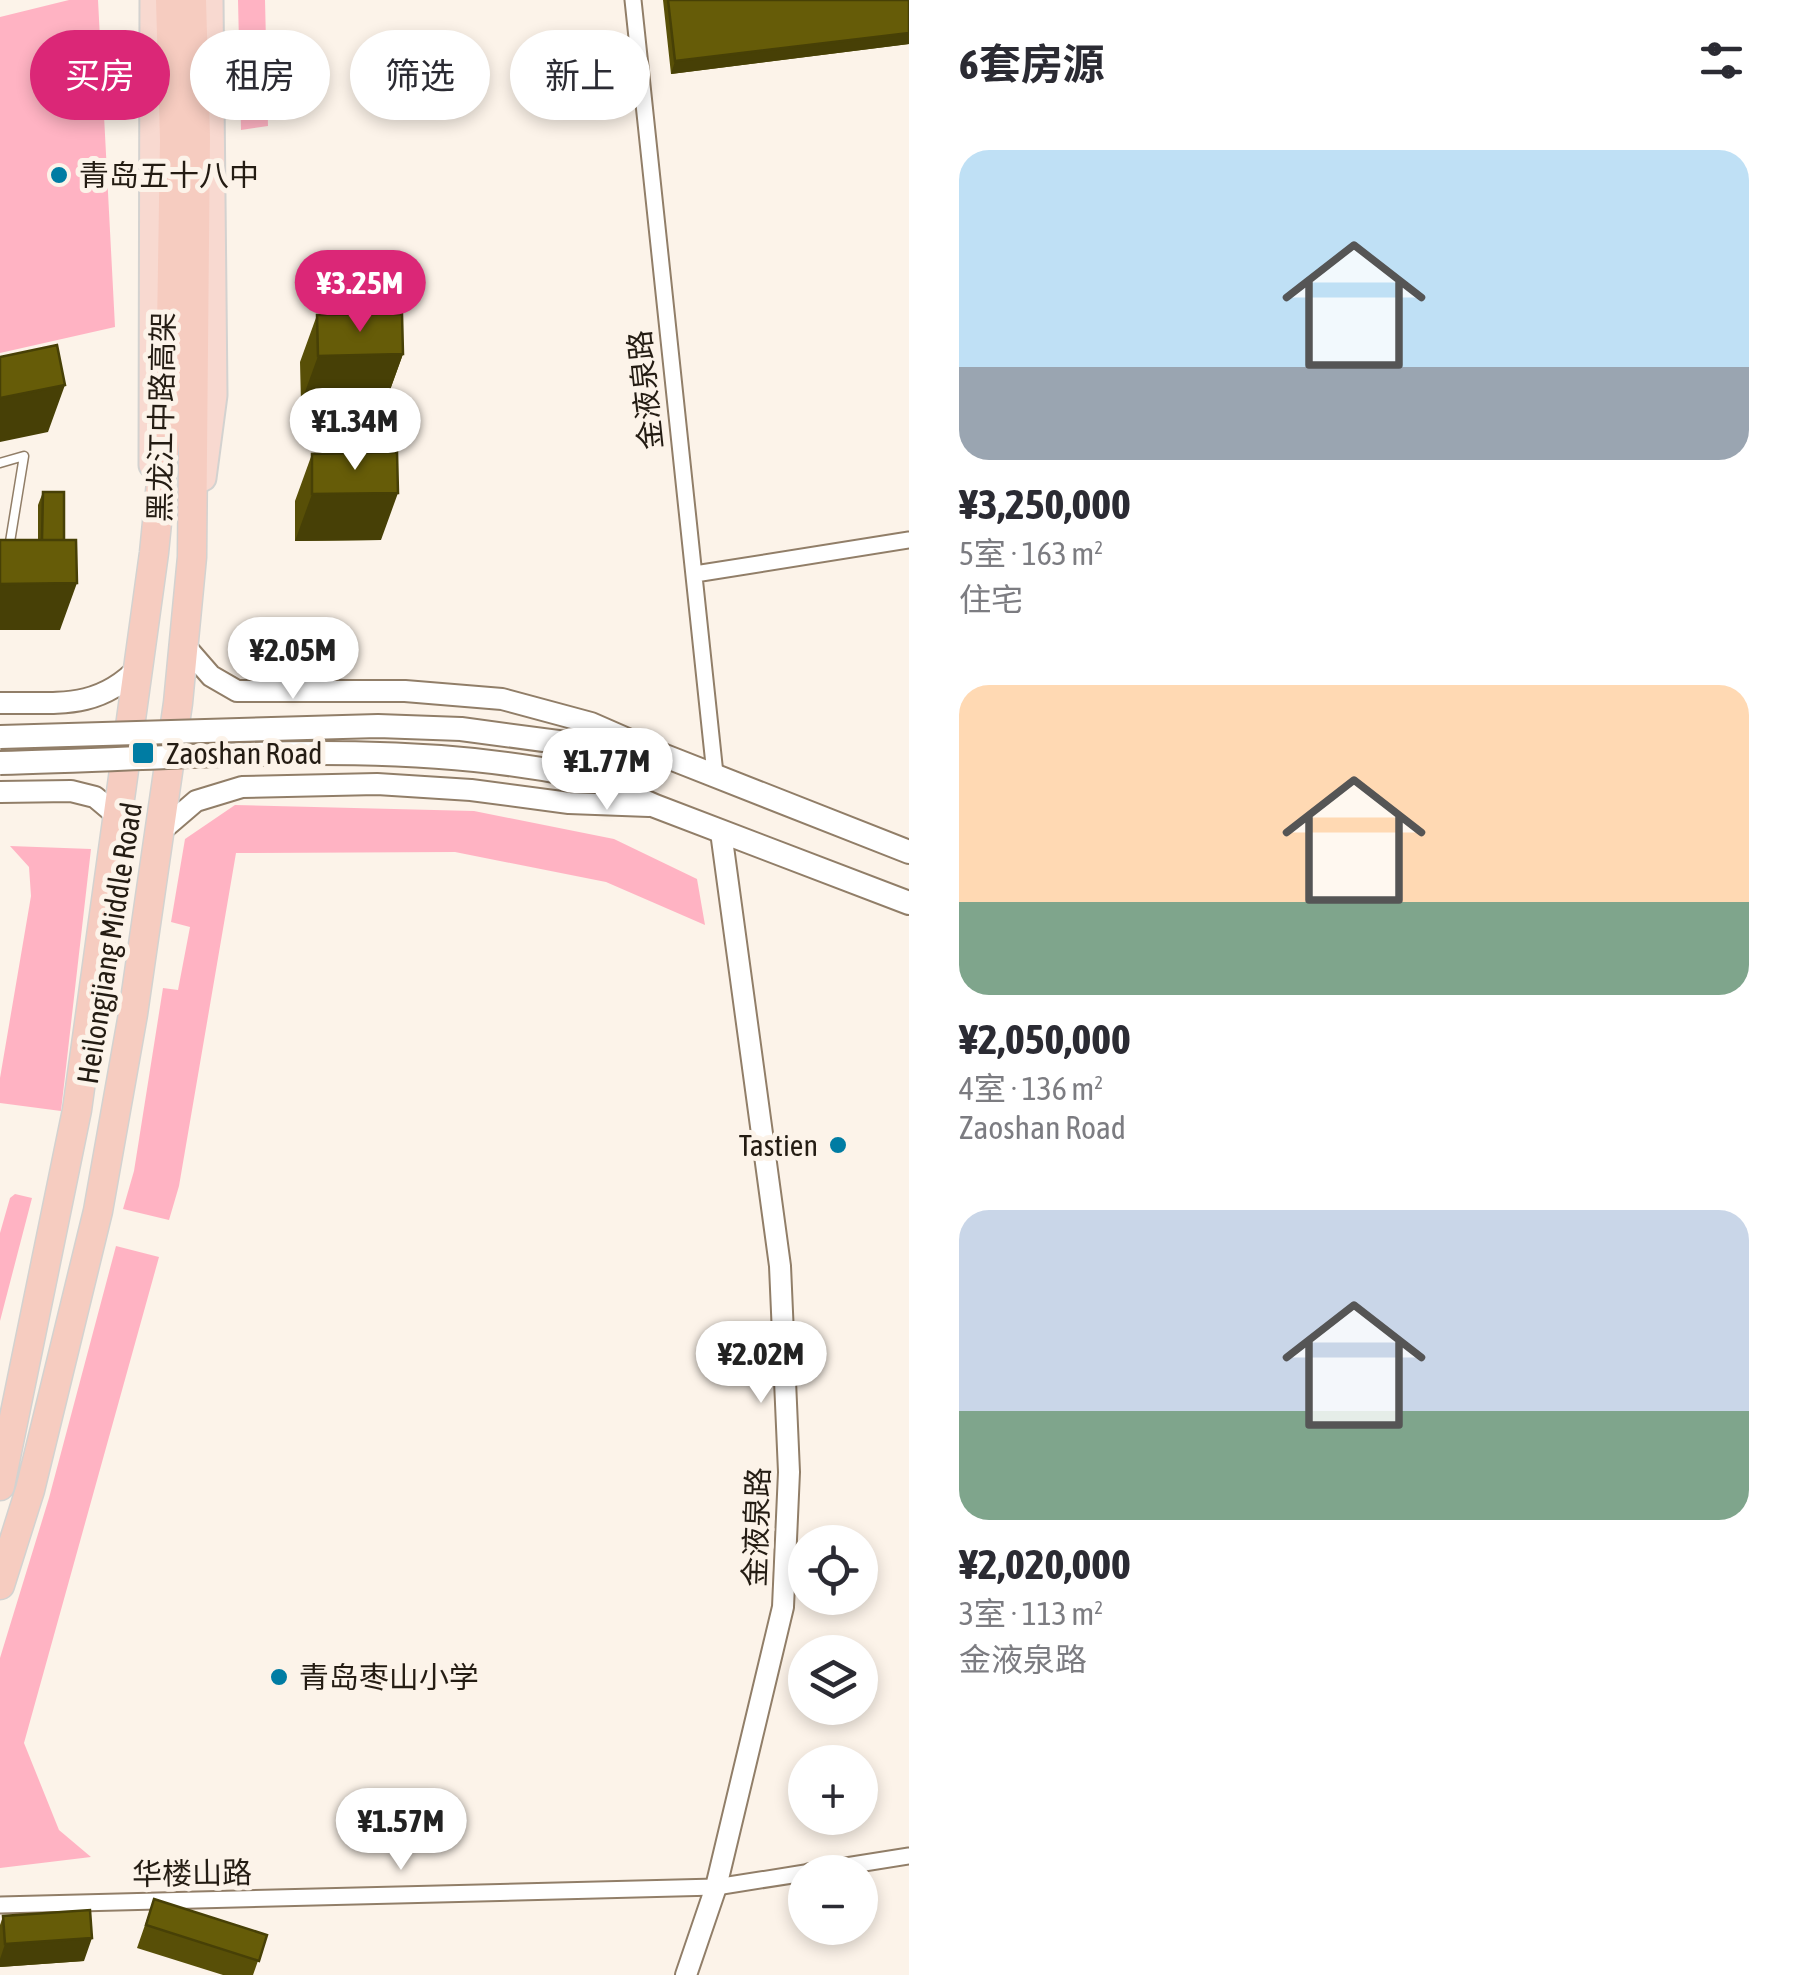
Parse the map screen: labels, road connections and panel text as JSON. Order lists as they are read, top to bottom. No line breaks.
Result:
{"streets":{"highway":["黑龙江中路高架","Heilongjiang Middle Road"],"street":["金液泉路","华楼山路"]},"crossings":[["金液泉路","华楼山路"],["黑龙江中路高架","Heilongjiang Middle Road"]],"places":{"other":["青岛五十八中","Tastien","青岛枣山小学"],"transit":["Zaoshan Road"]},"page":{"heading":"6套房源","chip":["买房","租房","筛选","新上"],"list":[{"name":"¥3,250,000","note":"5室 · 163 m² · 住宅"},{"name":"¥2,050,000","note":"4室 · 136 m² · Zaoshan Road"},{"name":"¥2,020,000","note":"3室 · 113 m² · 金液泉路"}],"price":["¥3.25M","¥1.34M","¥2.05M","¥1.77M","¥2.02M","¥1.57M"],"map_buttons":["+","−"]}}
